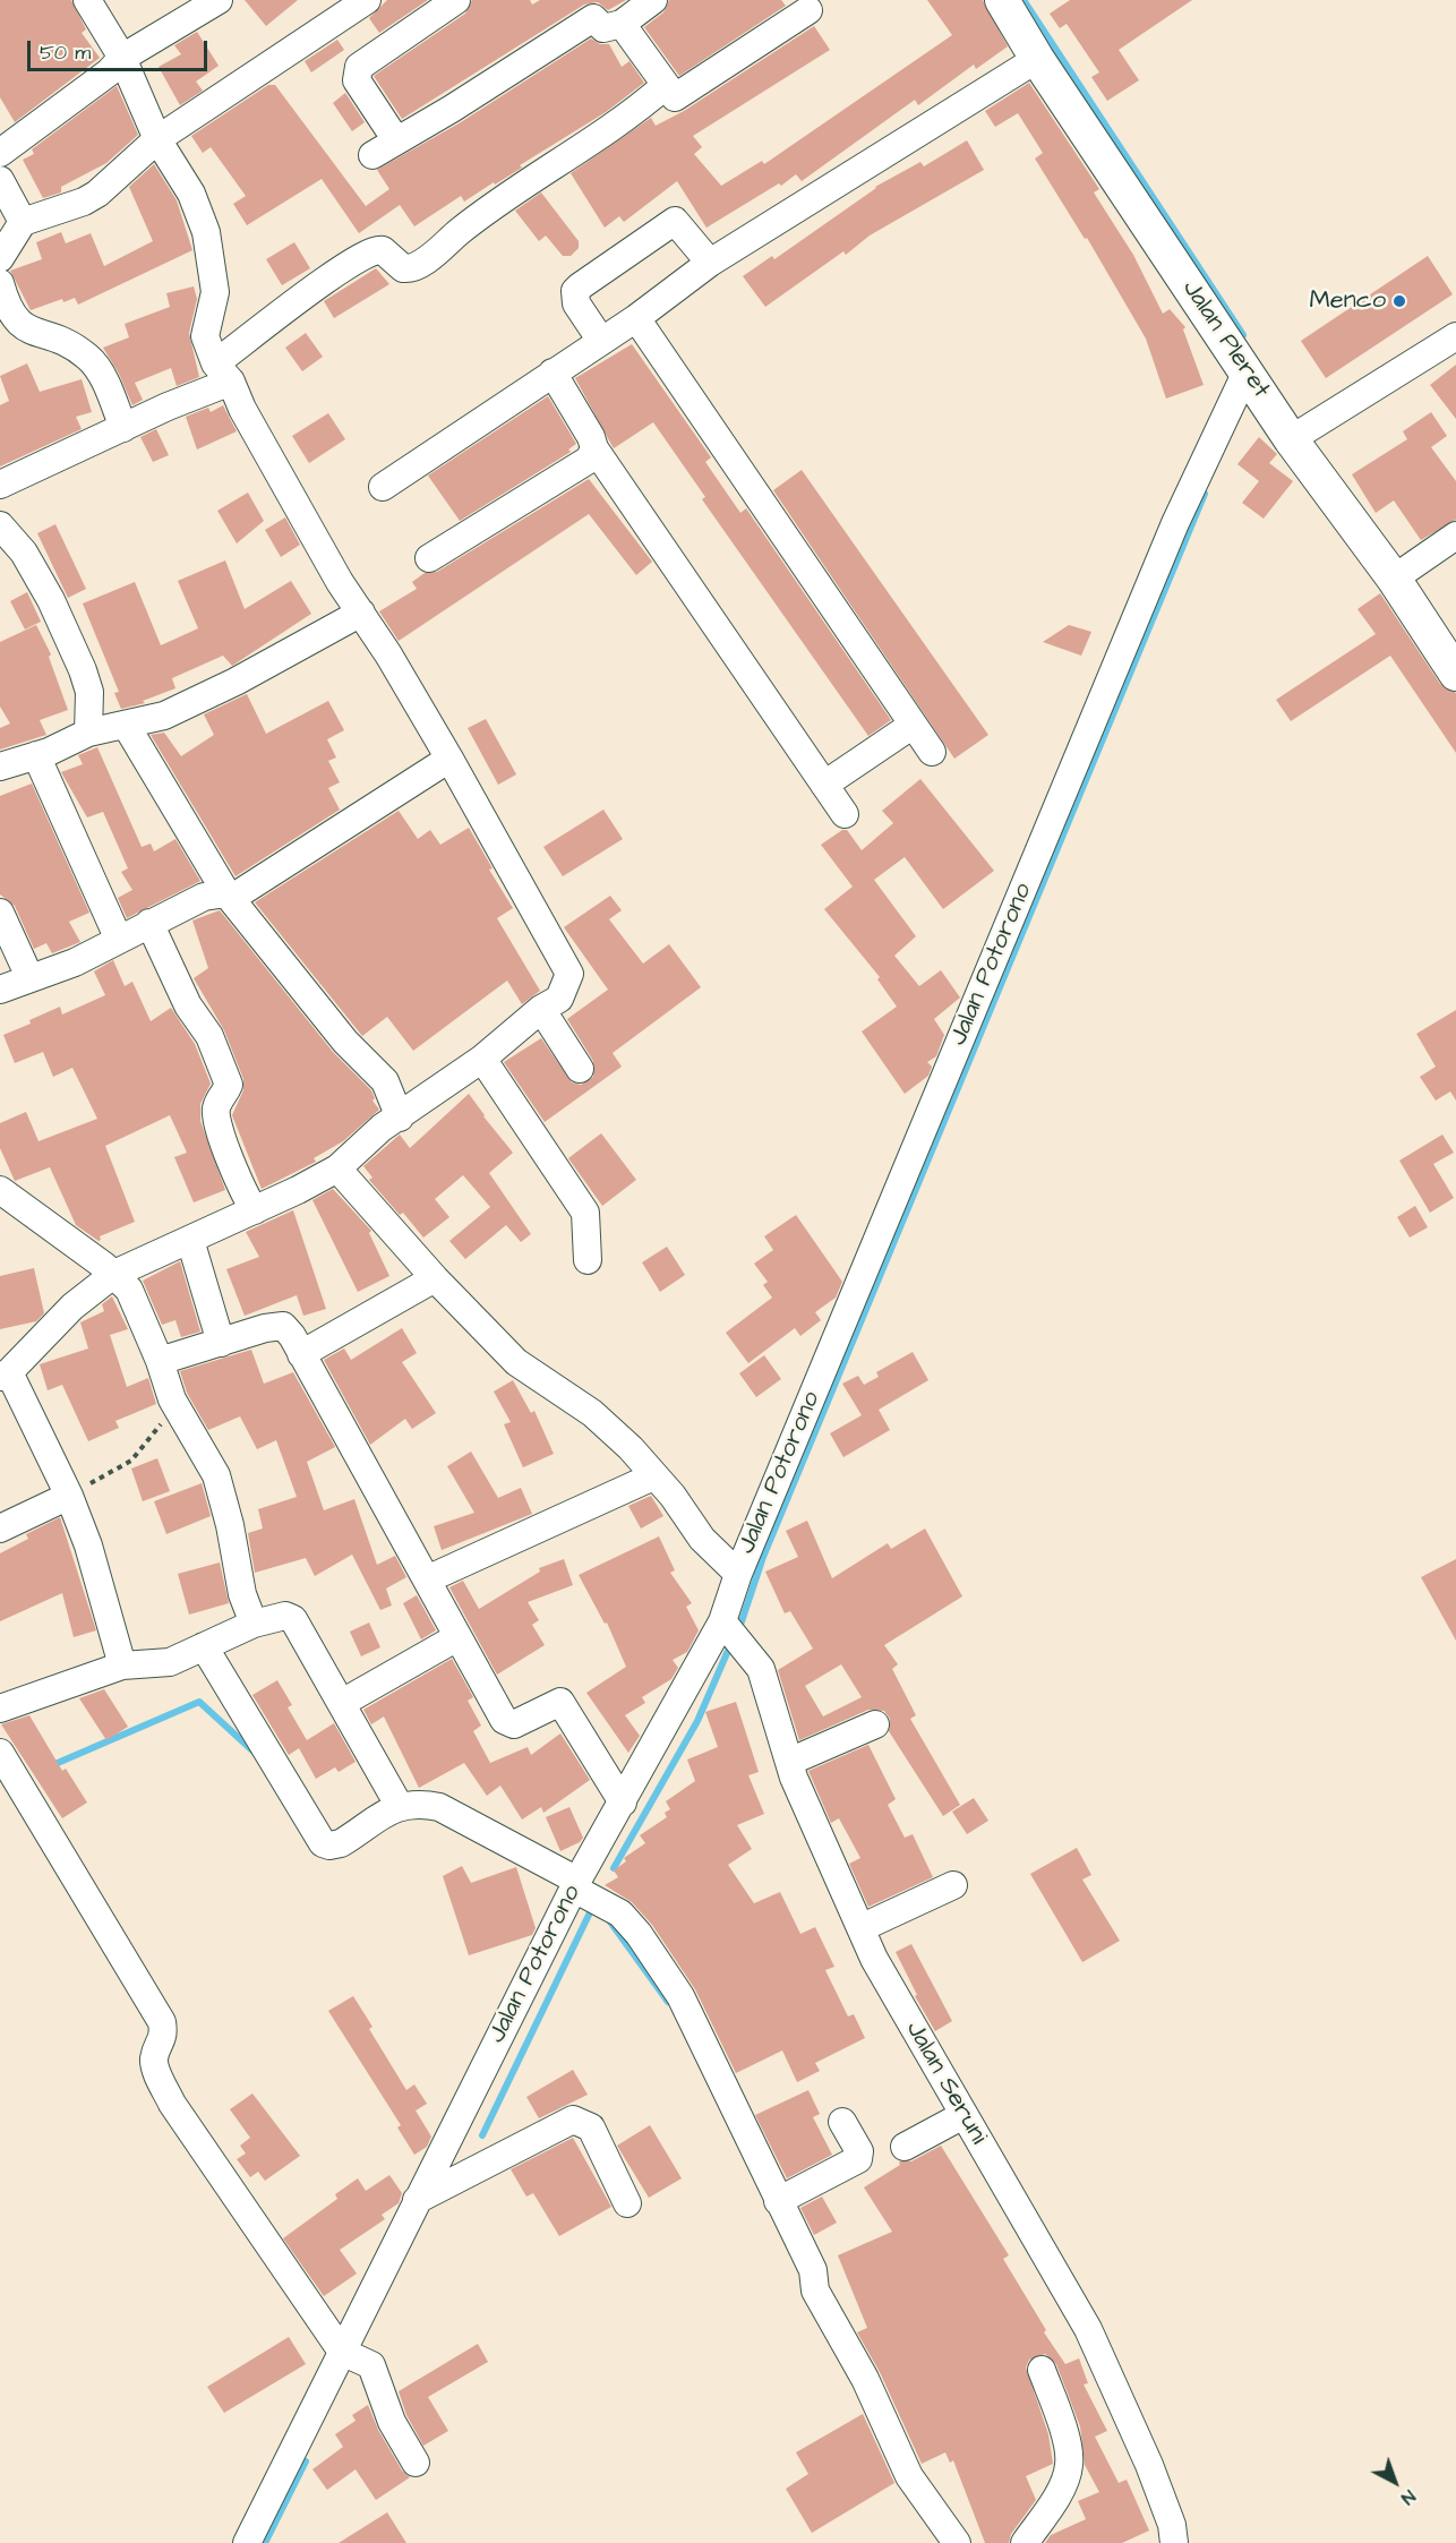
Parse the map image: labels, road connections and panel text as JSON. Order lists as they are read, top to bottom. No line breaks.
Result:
{"streets":{"main road":["Jalan Pleret"],"street":["Jalan Potorono","Jalan Seruni"]},"crossings":[["Jalan Pleret","Jalan Potorono"],["Jalan Potorono","Jalan Seruni"]],"places":["Menco"],"scale_bar":"50 m","north":"bottom right"}
